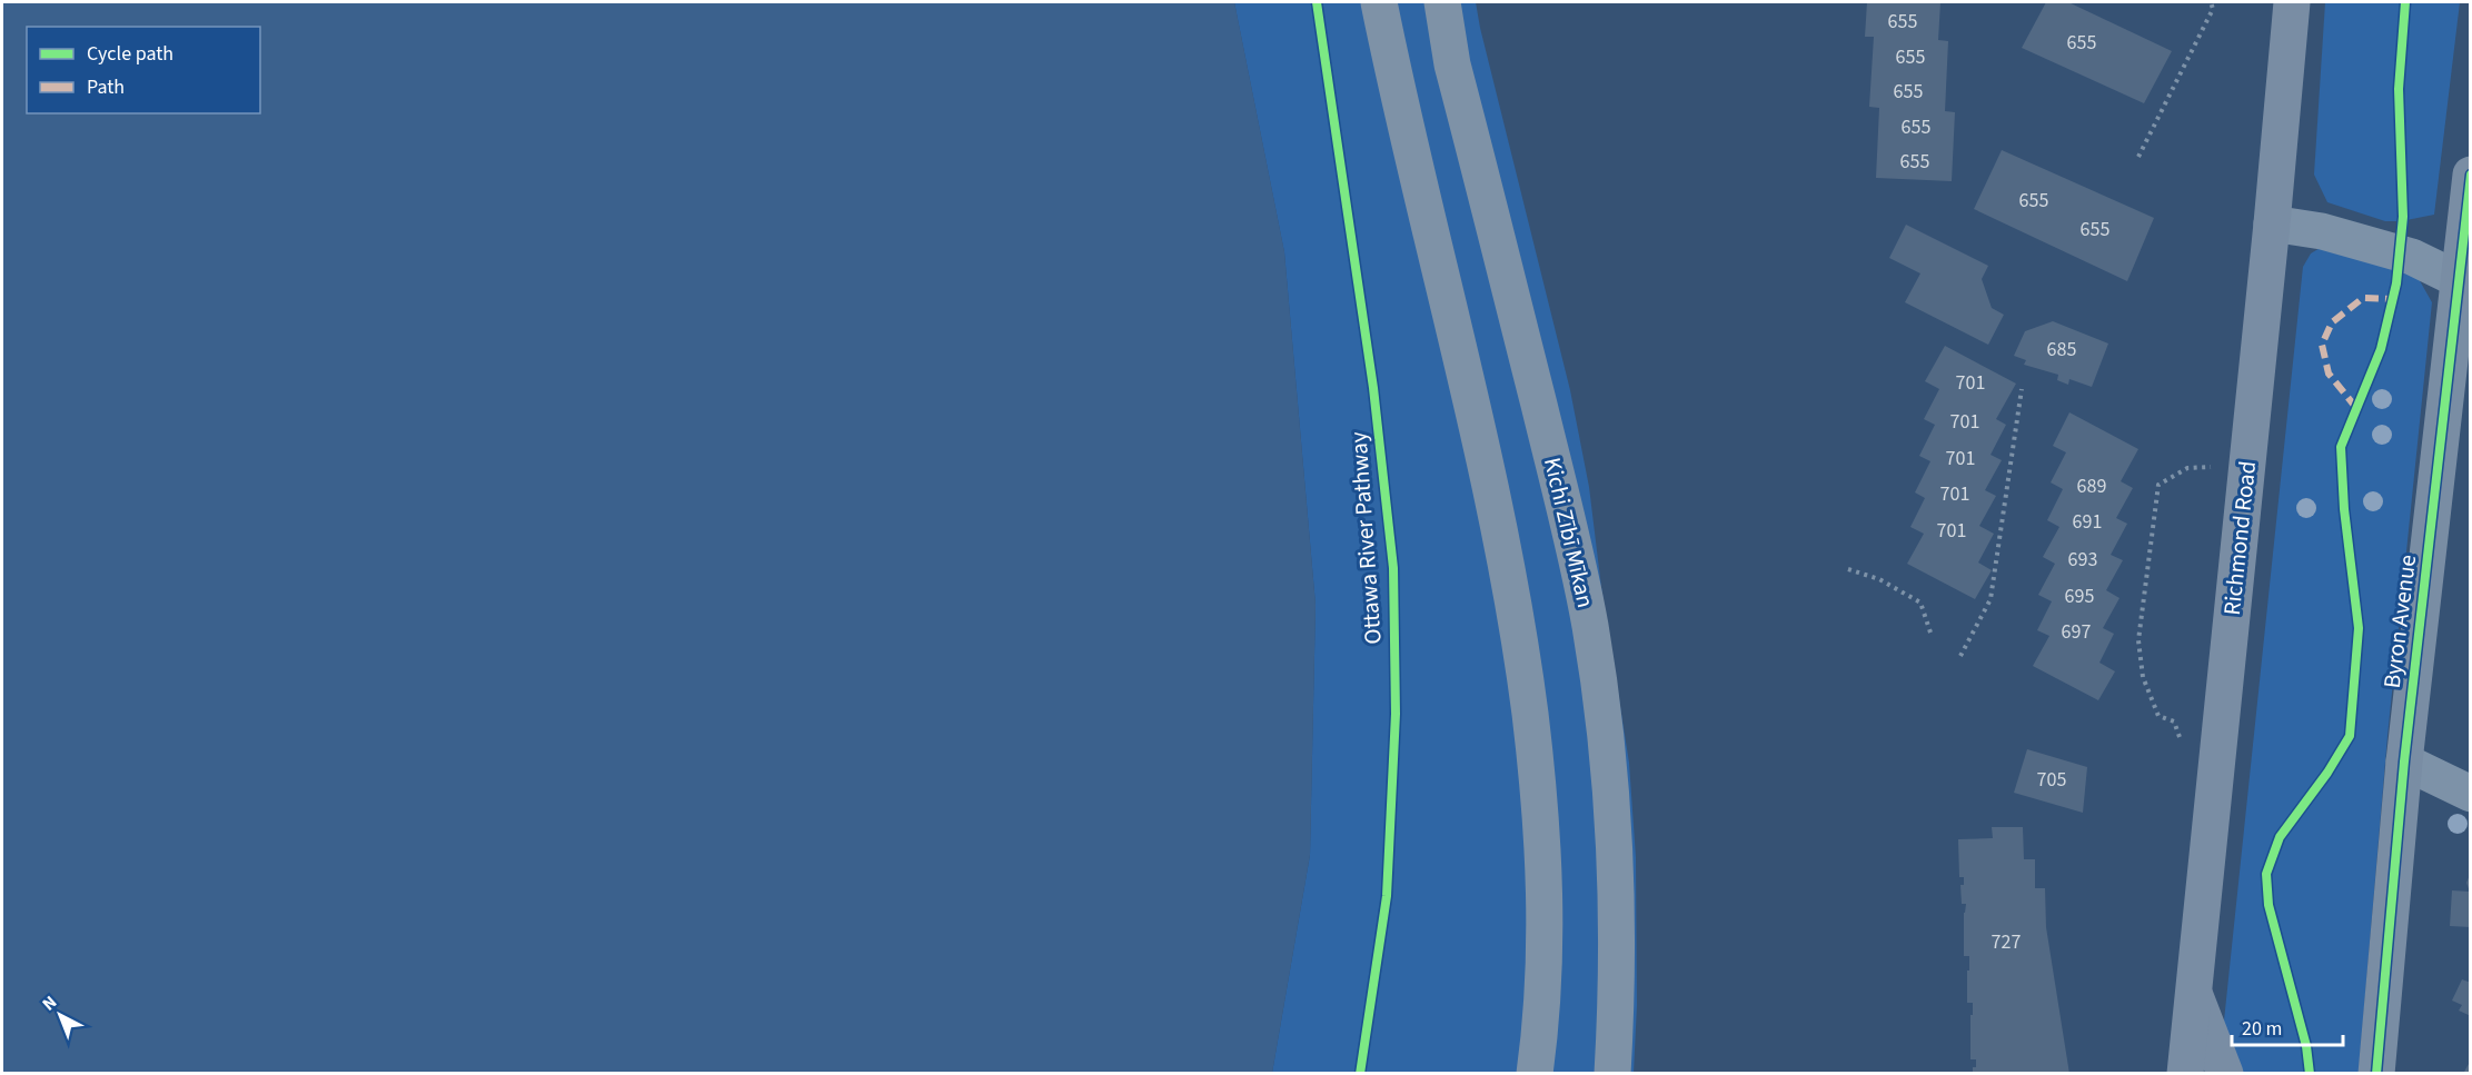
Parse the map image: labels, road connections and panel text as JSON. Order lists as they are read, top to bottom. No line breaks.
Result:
{"streets":{"highway":["Kichi Zībī Mīkan"],"main road":["Richmond Road","Byron Avenue"],"cycle path":["Ottawa River Pathway"]},"house_numbers":["655","655","655","655","655","655","655","655","685","701","701","701","689","701","691","701","693","695","697","705","727"],"legend":["Cycle path","Path"],"scale_bar":"20 m","north":"top left"}
